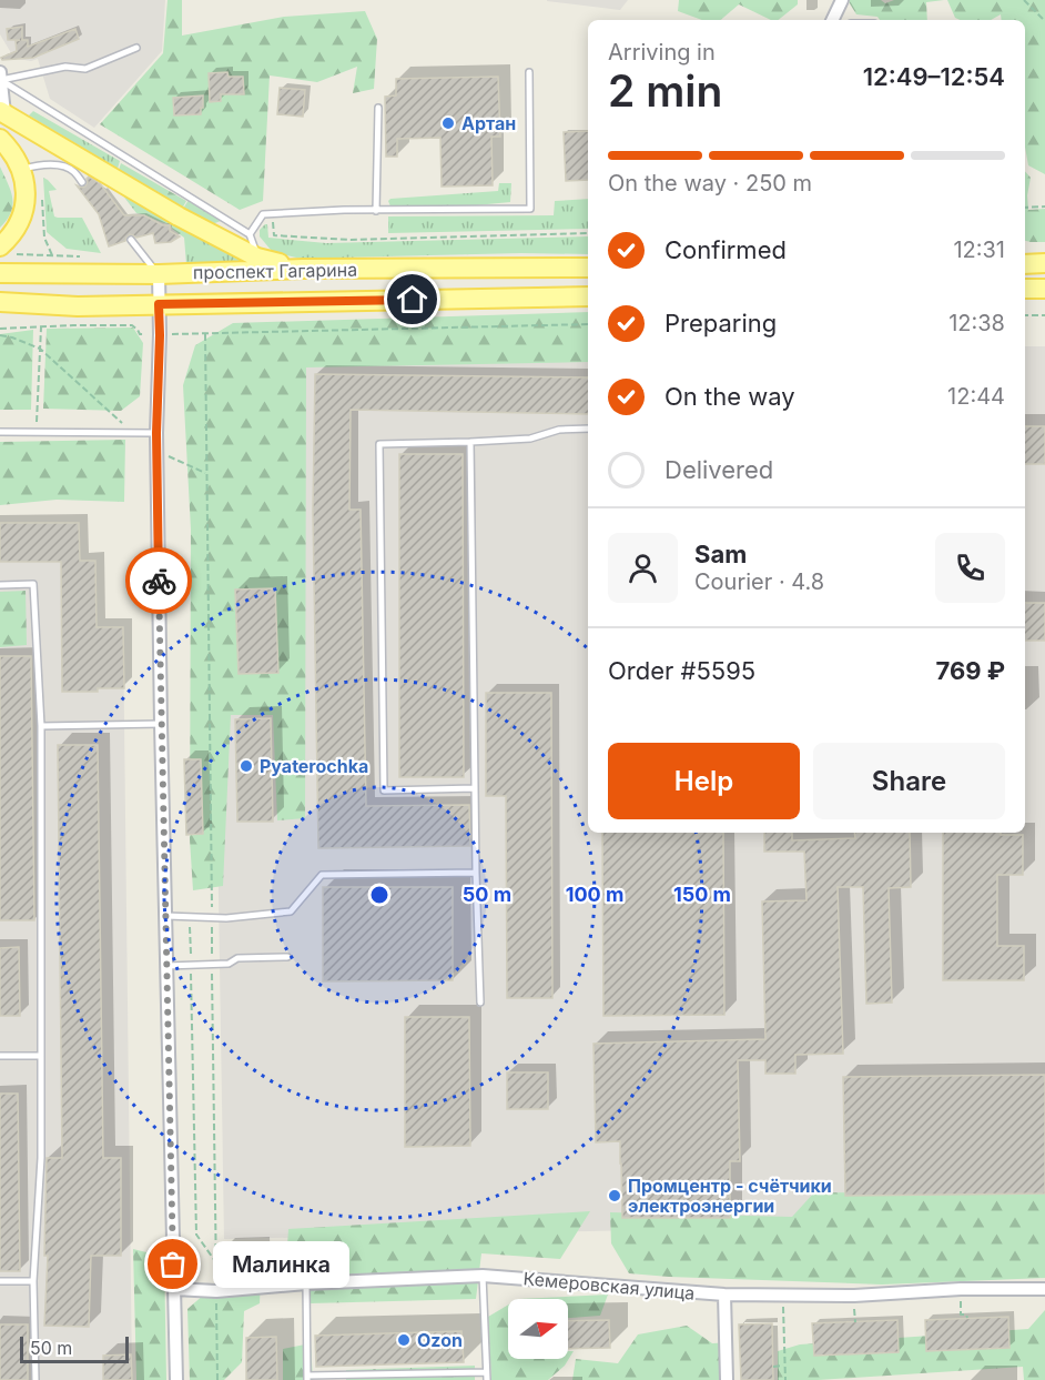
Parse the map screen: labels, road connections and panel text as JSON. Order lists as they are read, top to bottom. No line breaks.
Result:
{"streets":{"main road":["проспект Гагарина"],"street":["Кемеровская улица"]},"places":["Артан","Pyaterochka","Промцентр - счётчики электроэнергии","Малинка","Ozon"],"scale_bar":"50 m","north":"right","page":{"heading":["2 min","Arriving in","12:49–12:54"],"panel":["Sam","Courier · 4.8","Order #5595","769 ₽"],"bar":"On the way · 250 m","list":[["Confirmed","12:31"],["Preparing","12:38"],["On the way","12:44"],"Delivered"],"buttons":["Help","Share"],"bubble":"Малинка","scale":"50 m"},"rings":["50 m","100 m","150 m"]}
